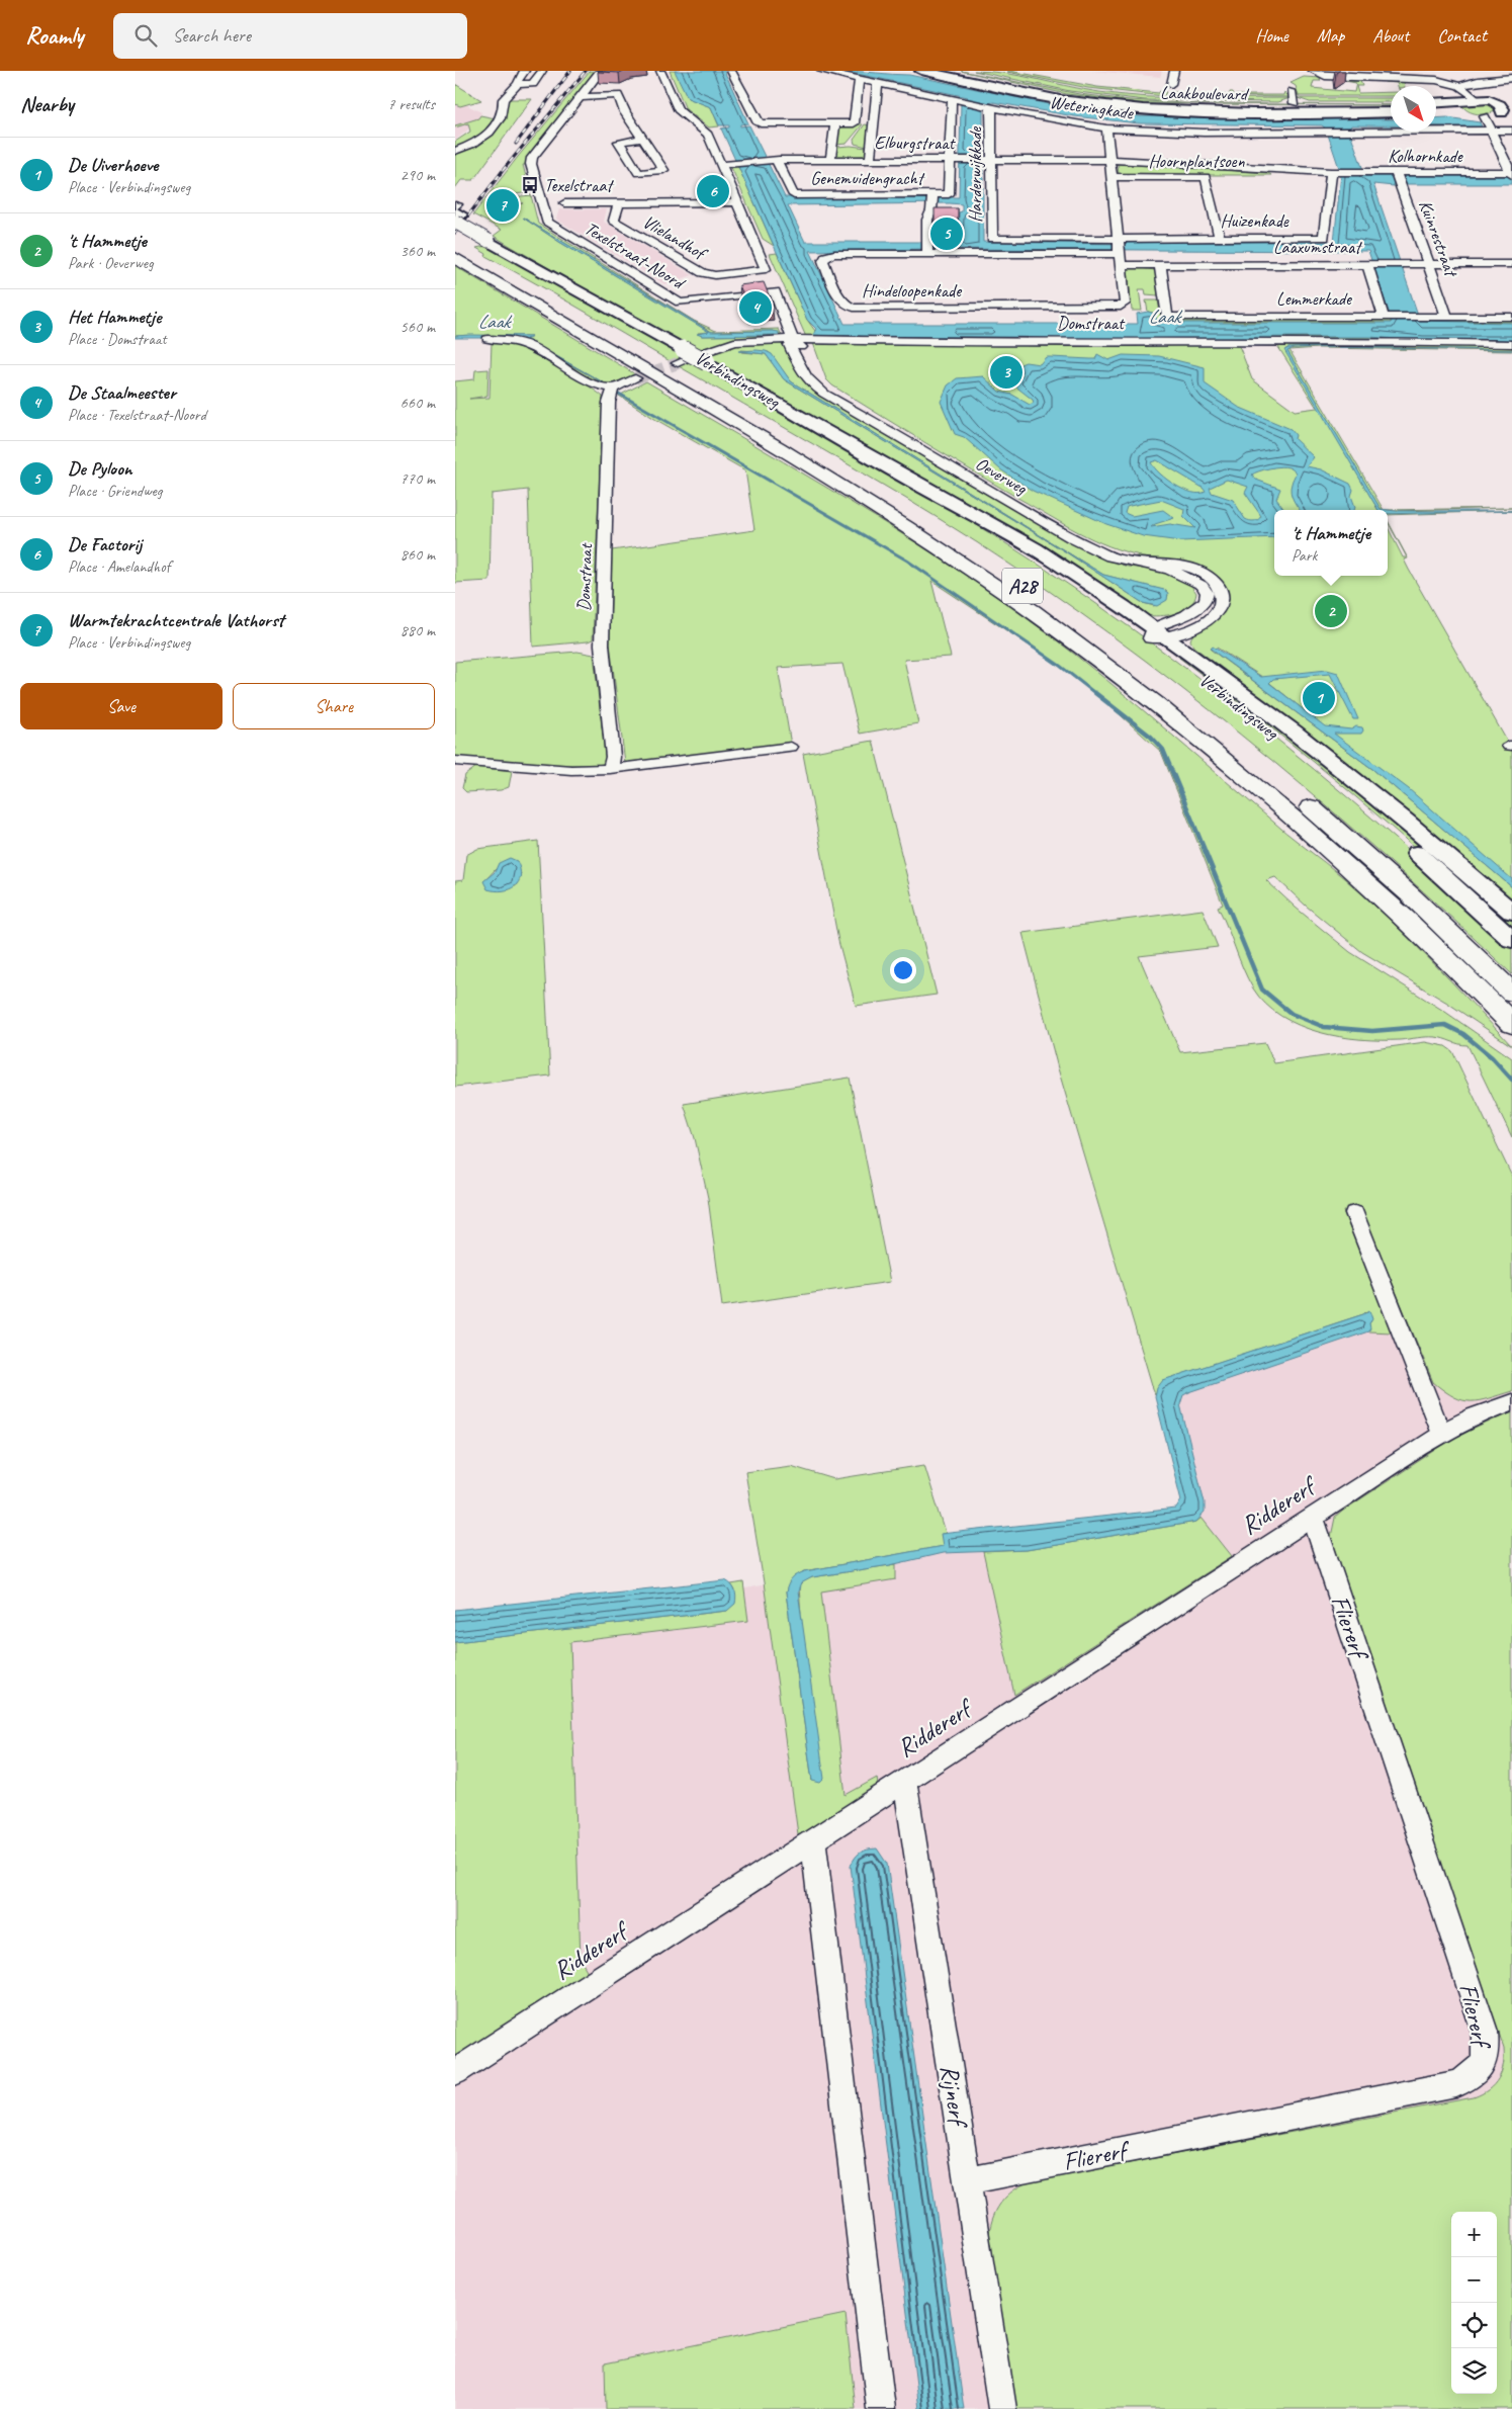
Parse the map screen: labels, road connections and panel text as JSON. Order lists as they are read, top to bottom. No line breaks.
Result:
{"streets":{"highway":["A28"],"main road":["Laakboulevard","Verbindingsweg"],"street":["Weteringkade","Elburgstraat","Kolhornkade","Hoornplantsoen","Harderwijkkade","Genemuidengracht","Huizenkade","Vlielandhof","Kuinrestraat","Laaxumstraat","Texelstraat-Noord","Hindeloopenkade","Lemmerkade","Domstraat","Oeverweg","Riddererf","Fliererf","Rijnerf"]},"crossings":[["Weteringkade","Harderwijkkade"],["Elburgstraat","Hoornplantsoen"],["Elburgstraat","Harderwijkkade"],["Elburgstraat","Genemuidengracht"],["Kolhornkade","Hoornplantsoen"],["Kolhornkade","Huizenkade"],["Kolhornkade","Kuinrestraat"],["Hoornplantsoen","Huizenkade"],["Harderwijkkade","Huizenkade"],["Harderwijkkade","Laaxumstraat"],["Harderwijkkade","Hindeloopenkade"],["Huizenkade","Laaxumstraat"],["Huizenkade","Hindeloopenkade"],["Kuinrestraat","Laaxumstraat"],["Kuinrestraat","Lemmerkade"],["Laaxumstraat","Hindeloopenkade"],["Laaxumstraat","Lemmerkade"],["Texelstraat-Noord","Oeverweg"],["Domstraat","Verbindingsweg"],["Domstraat","Oeverweg"],["Verbindingsweg","Oeverweg"],["Riddererf","Fliererf"],["Riddererf","Rijnerf"],["Fliererf","Rijnerf"]],"water":["Laak"],"places":{"bus stop":["Texelstraat"]},"north":"bottom right","page":{"header":"Roamly","search":"Search here","nav":["Home","Map","About","Contact"],"heading":["Nearby","7 results"],"list":[{"mark":"1","name":"De Uiverhoeve","note":"Place · Verbindingsweg","value":"290 m"},{"mark":"2","name":"'t Hammetje","note":"Park · Oeverweg","value":"360 m"},{"mark":"3","name":"Het Hammetje","note":"Place · Domstraat","value":"560 m"},{"mark":"4","name":"De Staalmeester","note":"Place · Texelstraat-Noord","value":"660 m"},{"mark":"5","name":"De Pyloon","note":"Place · Griendweg","value":"770 m"},{"mark":"6","name":"De Factorij","note":"Place · Amelandhof","value":"860 m"},{"mark":"7","name":"Warmtekrachtcentrale Vathorst","note":"Place · Verbindingsweg","value":"880 m"}],"pins":["6","7","5","4","3","2","1"],"popup":["'t Hammetje","Park"],"buttons":["Save","Share"],"map_buttons":["+","−"]}}
